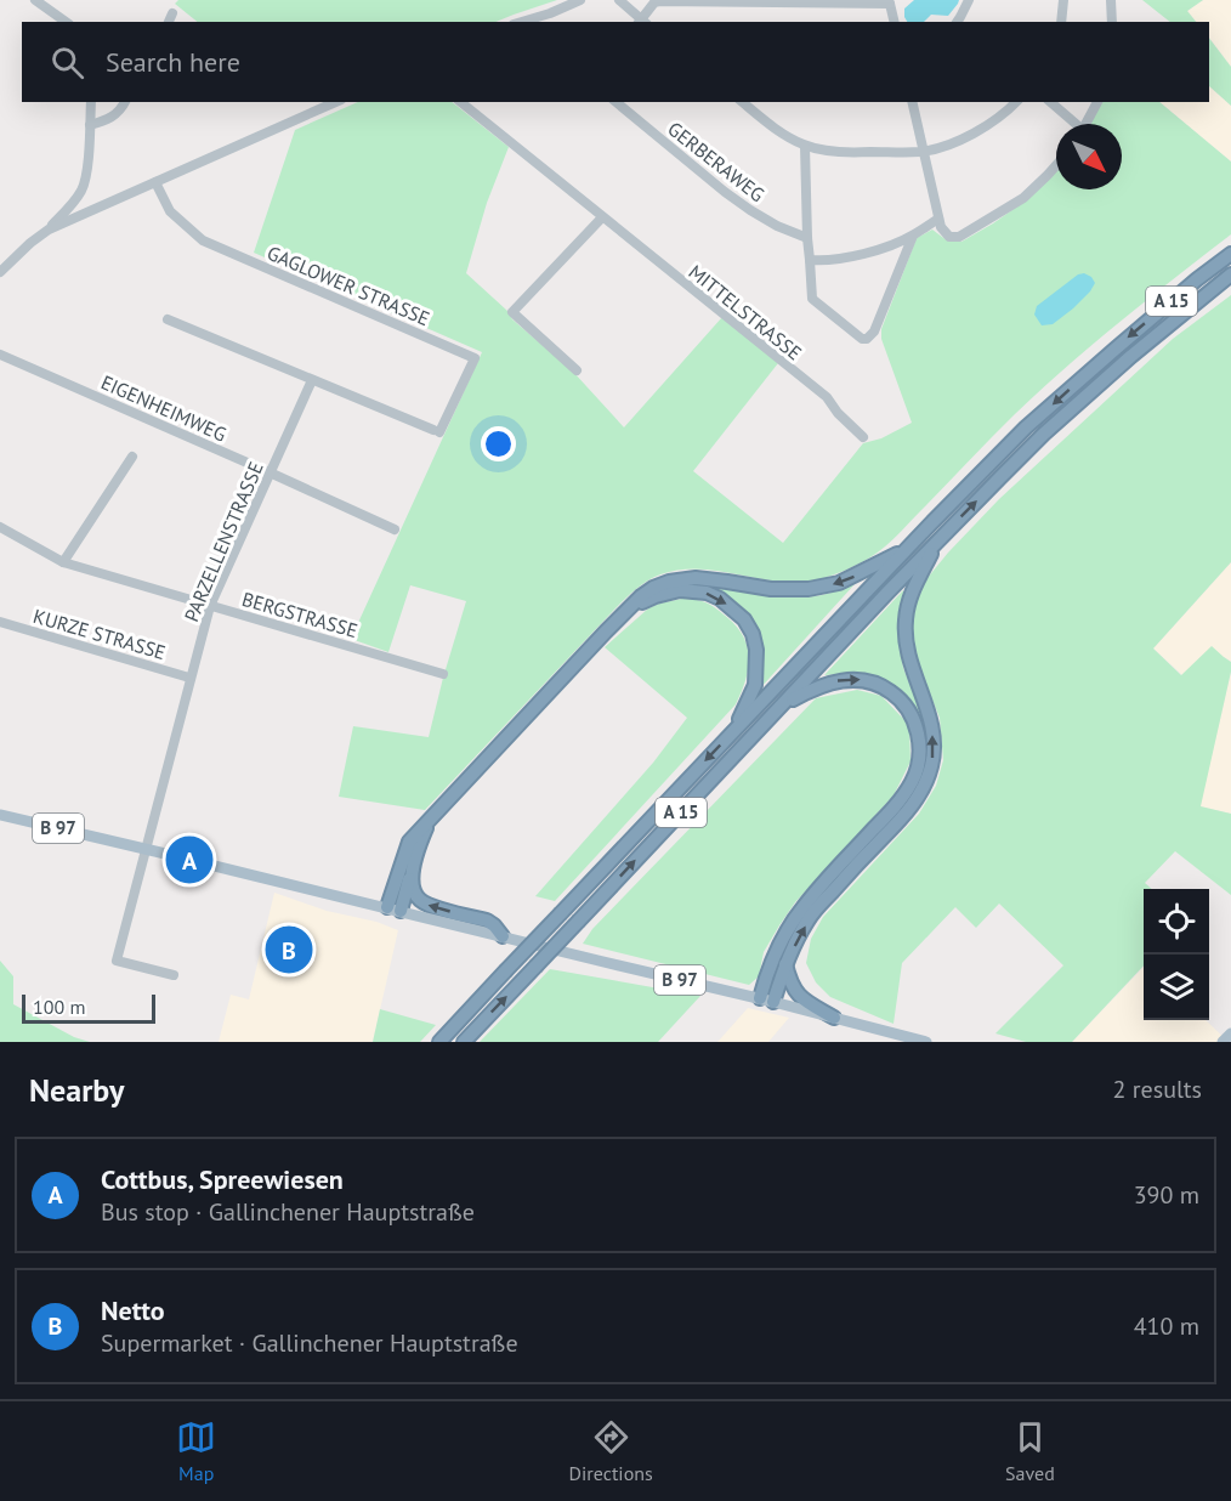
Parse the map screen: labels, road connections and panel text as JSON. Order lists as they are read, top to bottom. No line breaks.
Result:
{"streets":{"highway":["A 15"],"main road":["B 97"],"street":["GERBERAWEG","GAGLOWER STRASSE","MITTELSTRASSE","EIGENHEIMWEG","PARZELLENSTRASSE","BERGSTRASSE","KURZE STRASSE"]},"crossings":[["GAGLOWER STRASSE","PARZELLENSTRASSE"],["EIGENHEIMWEG","PARZELLENSTRASSE"],["PARZELLENSTRASSE","BERGSTRASSE"],["PARZELLENSTRASSE","KURZE STRASSE"],["PARZELLENSTRASSE","B 97"]],"scale_bar":"100 m","north":"bottom right","page":{"search":"Search here","pins":["A","B"],"scale":"100 m","heading":["Nearby","2 results"],"list":[{"mark":"A","name":"Cottbus, Spreewiesen","note":"Bus stop · Gallinchener Hauptstraße","value":"390 m"},{"mark":"B","name":"Netto","note":"Supermarket · Gallinchener Hauptstraße","value":"410 m"}],"nav":["Map","Directions","Saved"]}}
